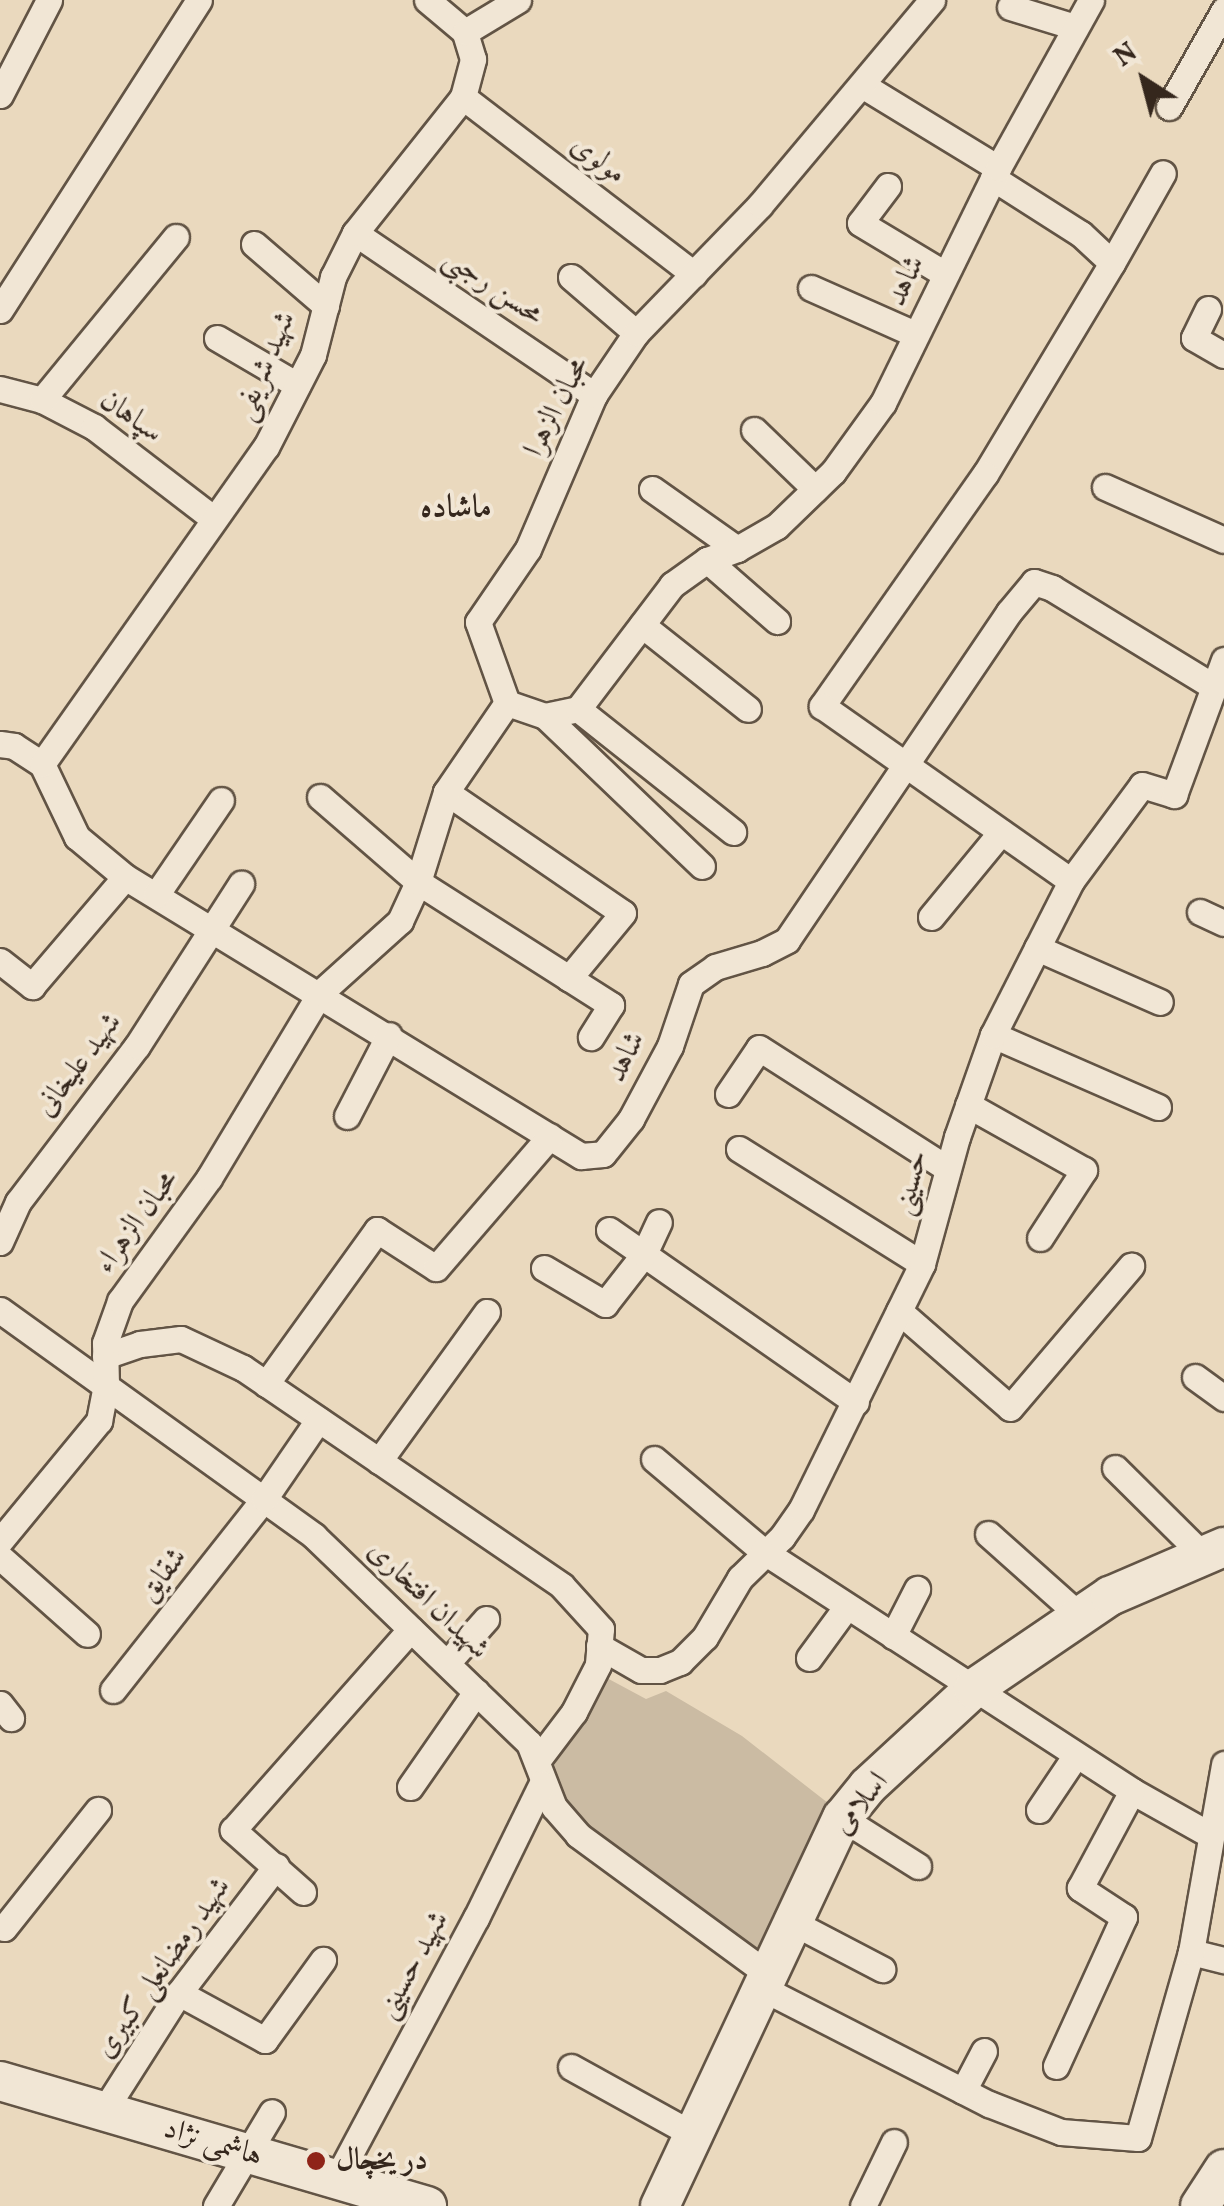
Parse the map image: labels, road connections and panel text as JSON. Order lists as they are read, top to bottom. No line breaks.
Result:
{"streets":{"street":["مولوی","شاهد","محسن رجبی","شهید شریفی","محبان الزهرا","سپاهان","شهید علیخانی","حسینی","محبان الزهراء","شقایق","شهیدان افتخاری","اسلامی","شهید حسینی","شهید رمضانعلی کبیری","هاشمی نژاد"]},"crossings":[["مولوی","شهید شریفی"],["مولوی","محبان الزهرا"],["شاهد","شهید شریفی"],["شاهد","شهید علیخانی"],["شاهد","حسینی"],["شاهد","محبان الزهراء"],["محسن رجبی","شهید شریفی"],["محسن رجبی","محبان الزهرا"],["شهید شریفی","سپاهان"],["محبان الزهراء","شهیدان افتخاری"],["شقایق","شهیدان افتخاری"],["شهیدان افتخاری","اسلامی"],["شهیدان افتخاری","شهید حسینی"],["شهید حسینی","هاشمی نژاد"],["شهید رمضانعلی کبیری","هاشمی نژاد"]],"districts":["ماشاده"],"places":["در یخچال"],"north":"top left"}
